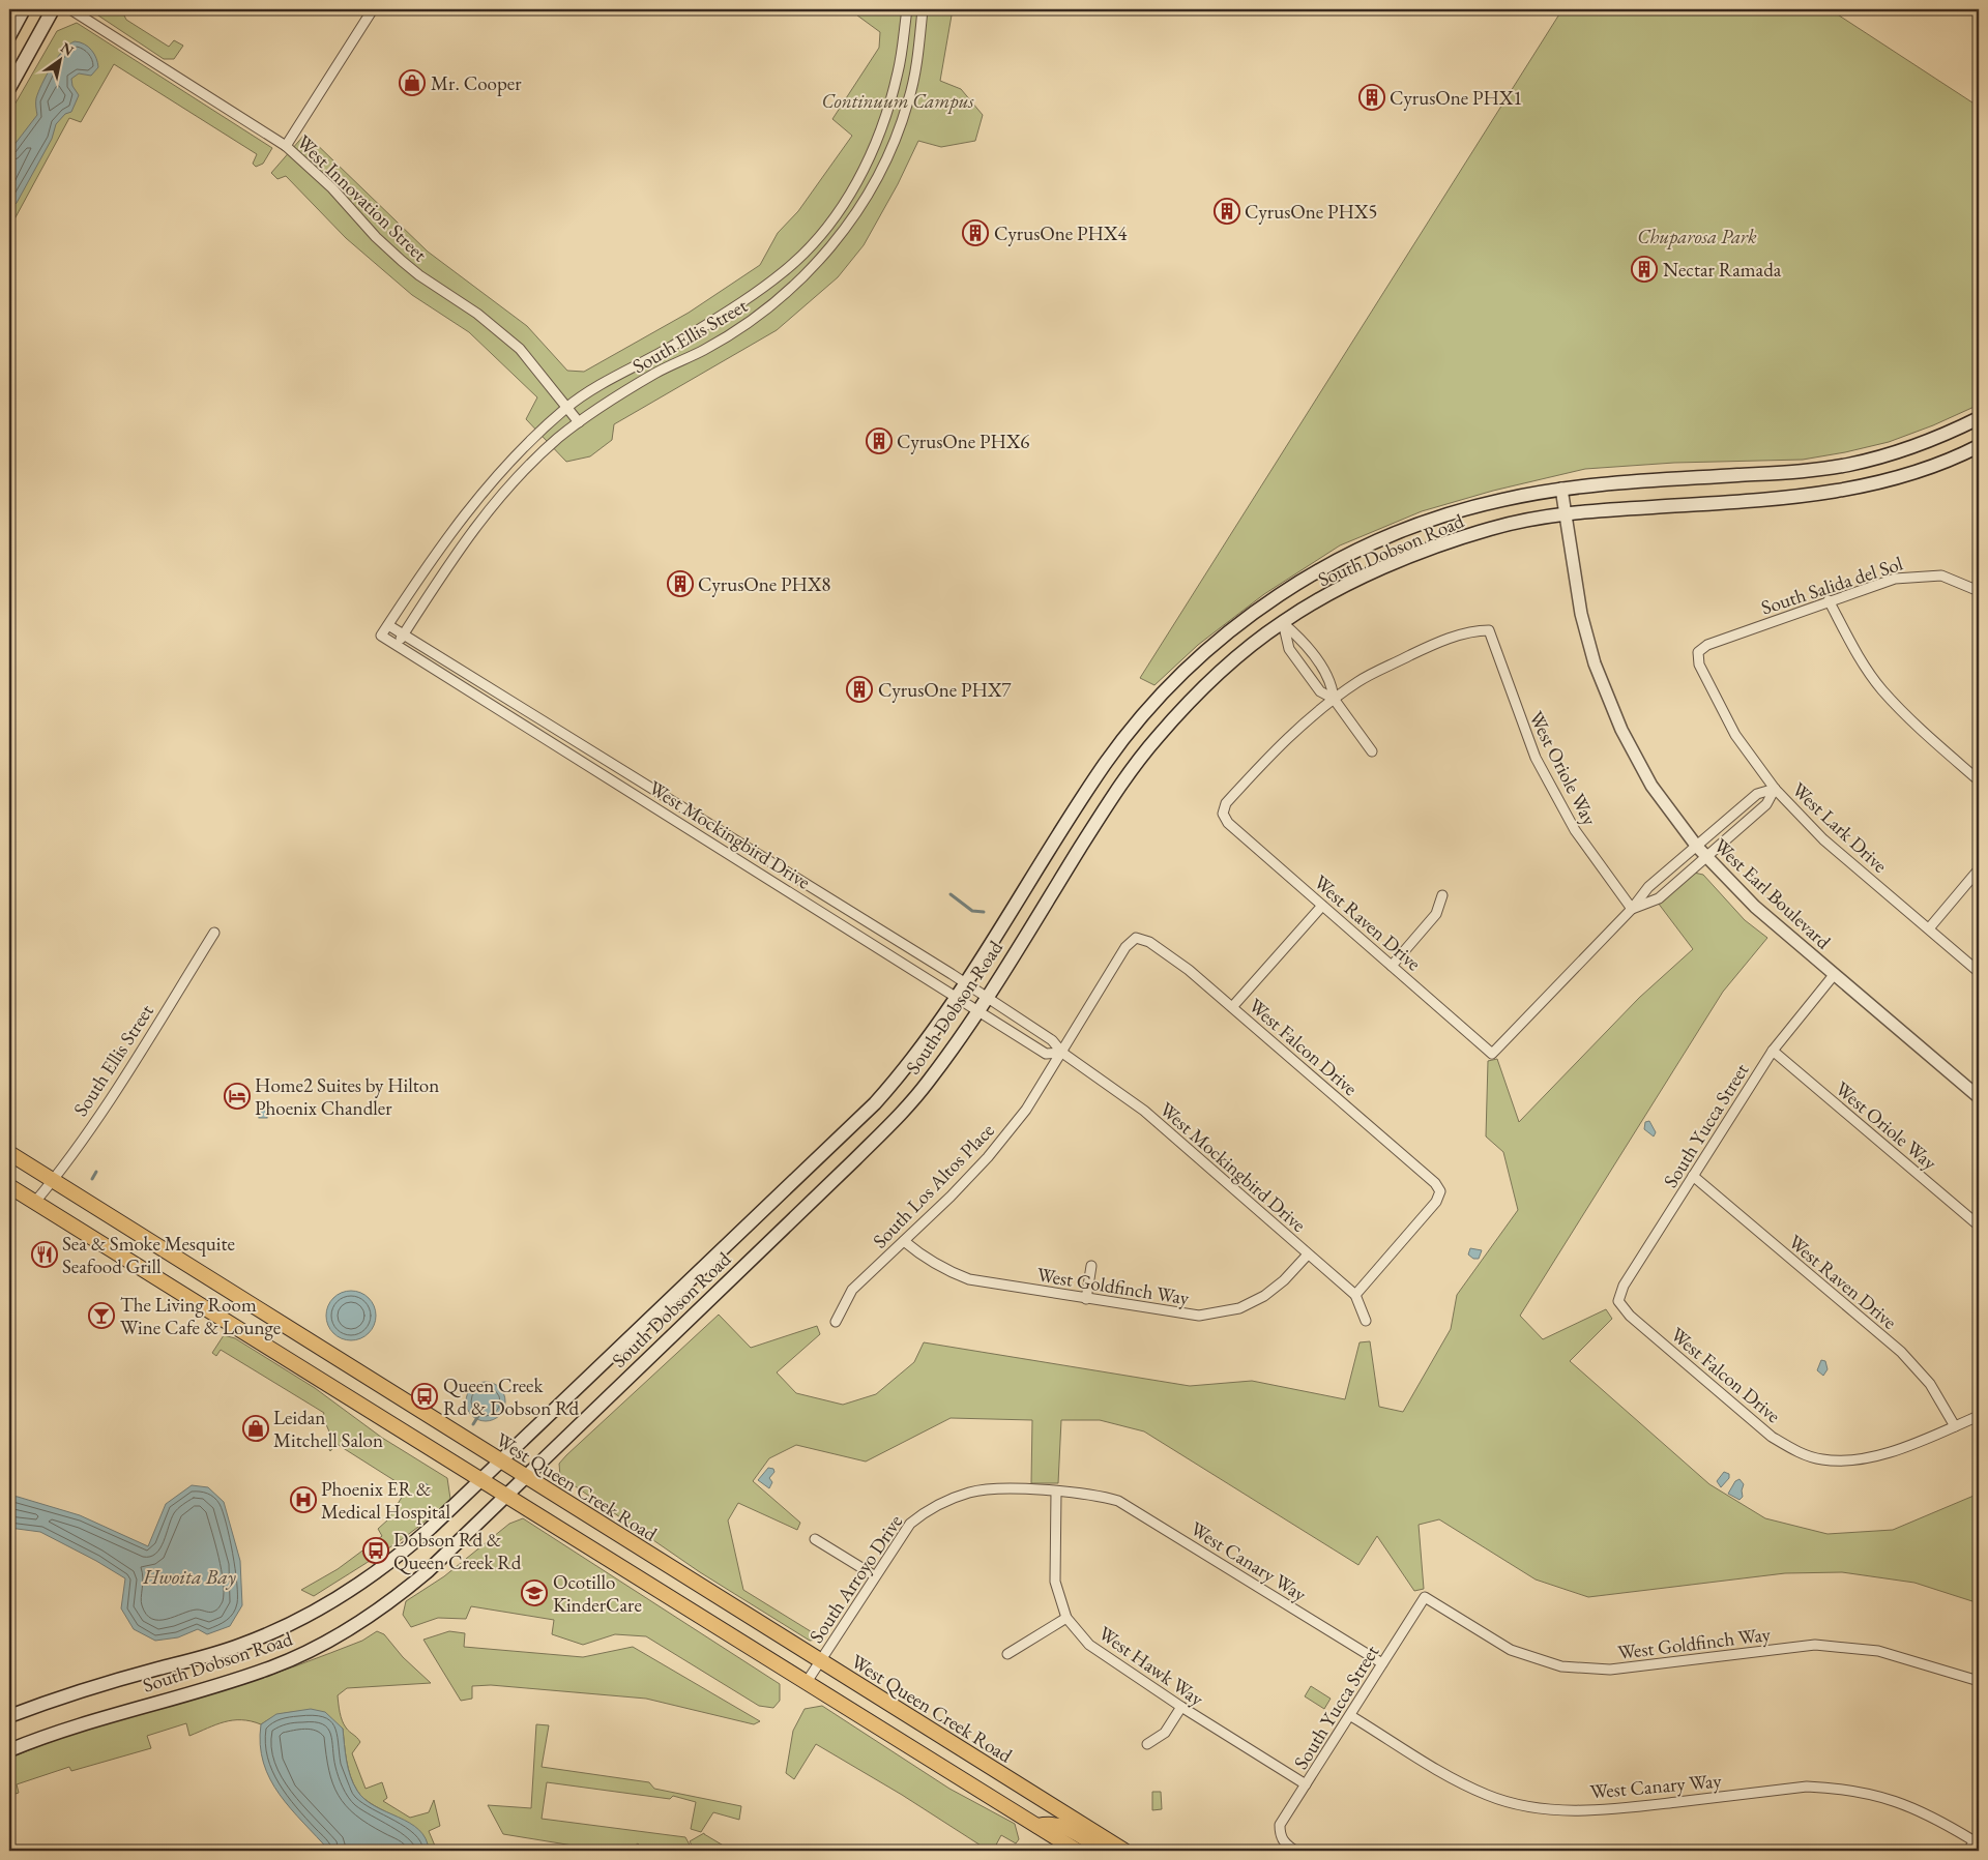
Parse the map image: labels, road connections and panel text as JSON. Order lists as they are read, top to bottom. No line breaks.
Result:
{"streets":{"main road":["South Dobson Road","West Queen Creek Road"],"street":["West Innovation Street","South Ellis Street","South Salida del Sol","West Oriole Way","West Lark Drive","West Mockingbird Drive","West Earl Boulevard","West Raven Drive","West Falcon Drive","South Yucca Street","South Los Altos Place","West Goldfinch Way","West Canary Way","South Arroyo Drive","West Hawk Way"]},"crossings":[["West Innovation Street","South Ellis Street"],["South Ellis Street","West Mockingbird Drive"],["South Ellis Street","West Queen Creek Road"],["South Dobson Road","West Mockingbird Drive"],["South Dobson Road","West Earl Boulevard"],["South Dobson Road","West Queen Creek Road"],["South Salida del Sol","West Lark Drive"],["West Oriole Way","West Raven Drive"],["West Oriole Way","South Yucca Street"],["West Mockingbird Drive","West Falcon Drive"],["West Mockingbird Drive","South Los Altos Place"],["West Mockingbird Drive","West Goldfinch Way"],["West Earl Boulevard","South Yucca Street"],["West Raven Drive","West Falcon Drive"],["West Raven Drive","South Yucca Street"],["West Falcon Drive","South Yucca Street"],["West Falcon Drive","South Los Altos Place"],["South Yucca Street","West Goldfinch Way"],["South Yucca Street","West Canary Way"],["South Yucca Street","West Hawk Way"],["South Los Altos Place","West Goldfinch Way"],["West Queen Creek Road","South Arroyo Drive"],["West Canary Way","South Arroyo Drive"],["South Arroyo Drive","West Hawk Way"]],"water":["Hwoita Bay"],"parks":["Continuum Campus","Chuparosa Park"],"places":{"shop":["Mr. Cooper","Leidan Mitchell Salon"],"building":["CyrusOne PHX1","CyrusOne PHX5","CyrusOne PHX4","Nectar Ramada","CyrusOne PHX6","CyrusOne PHX8","CyrusOne PHX7"],"hotel":["Home2 Suites by Hilton Phoenix Chandler"],"restaurant":["Sea & Smoke Mesquite Seafood Grill"],"bar":["The Living Room Wine Cafe & Lounge"],"bus stop":["Queen Creek Rd & Dobson Rd","Dobson Rd & Queen Creek Rd"],"hospital":["Phoenix ER & Medical Hospital"],"school or university":["Ocotillo KinderCare"]},"north":"top right"}
